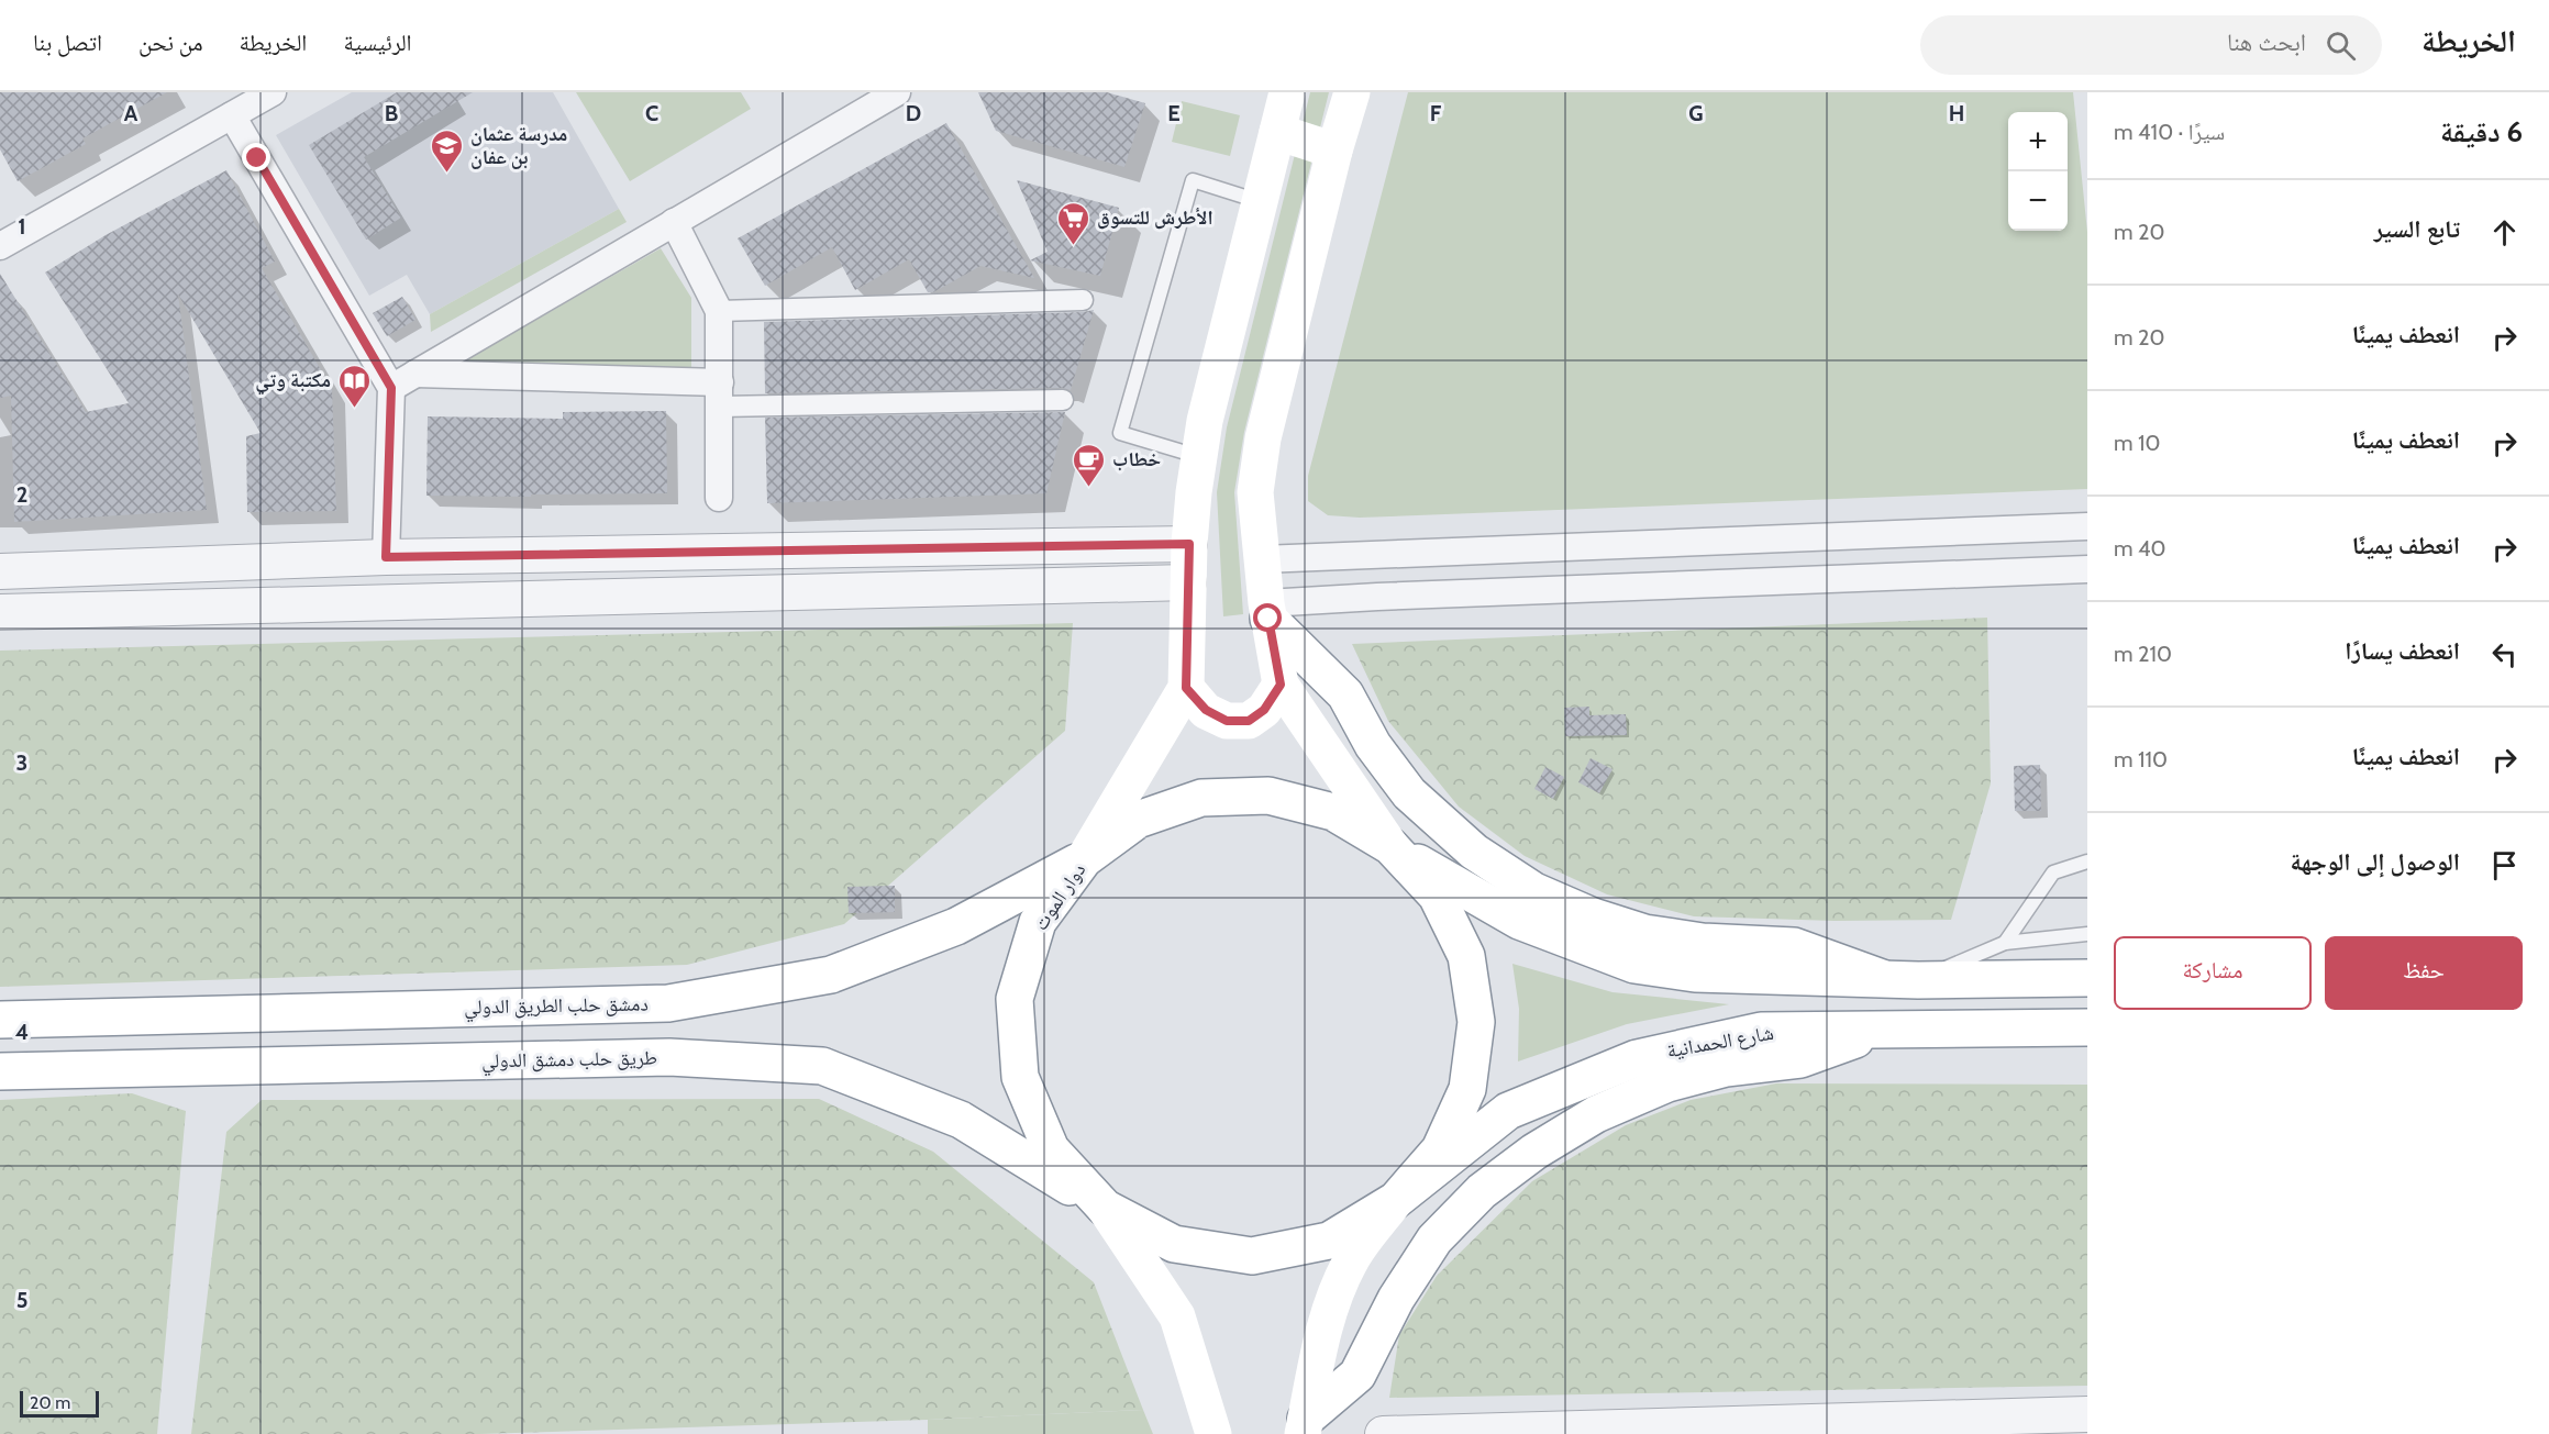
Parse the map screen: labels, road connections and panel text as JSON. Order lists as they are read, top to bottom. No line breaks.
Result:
{"streets":{"main road":["دوار الموت","دمشق حلب الطريق الدولي","شارع الحمدانية","طريق حلب دمشق الدولي"]},"crossings":[["دوار الموت","دمشق حلب الطريق الدولي"],["دوار الموت","شارع الحمدانية"],["دوار الموت","طريق حلب دمشق الدولي"]],"places":{"school or university":["مدرسة عثمان بن عفان"],"supermarket":["الأطرش للتسوق"],"library":["مكتبة وتي"],"cafe":["خطاب"]},"scale_bar":"20 m","page":{"header":"الخريطة","search":"ابحث هنا","nav":["الرئيسية","الخريطة","من نحن","اتصل بنا"],"heading":["6 دقيقة","سيرًا · 410 m"],"map_buttons":["+","−"],"list":[["تابع السير","20 m"],["انعطف يمينًا","20 m"],["انعطف يمينًا","10 m"],["انعطف يمينًا","40 m"],["انعطف يسارًا","210 m"],["انعطف يمينًا","110 m"],"الوصول إلى الوجهة"],"buttons":["حفظ","مشاركة"],"scale":"20 m"},"grid":{"columns":["A","B","C","D","E","F","G","H"],"rows":["1","2","3","4","5"]}}
